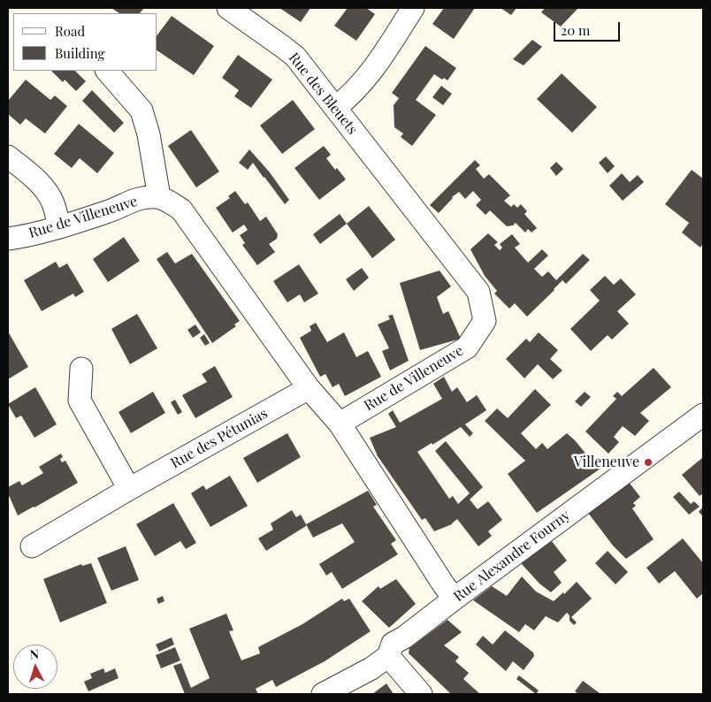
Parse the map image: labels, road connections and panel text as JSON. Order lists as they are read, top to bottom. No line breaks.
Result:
{"streets":{"street":["Rue des Bleuets","Rue de Villeneuve","Rue des Pétunias","Rue Alexandre Fourny"]},"crossings":[["Rue des Bleuets","Rue de Villeneuve"]],"places":["Villeneuve"],"legend":["Road","Building"],"scale_bar":"20 m","north":"top"}
